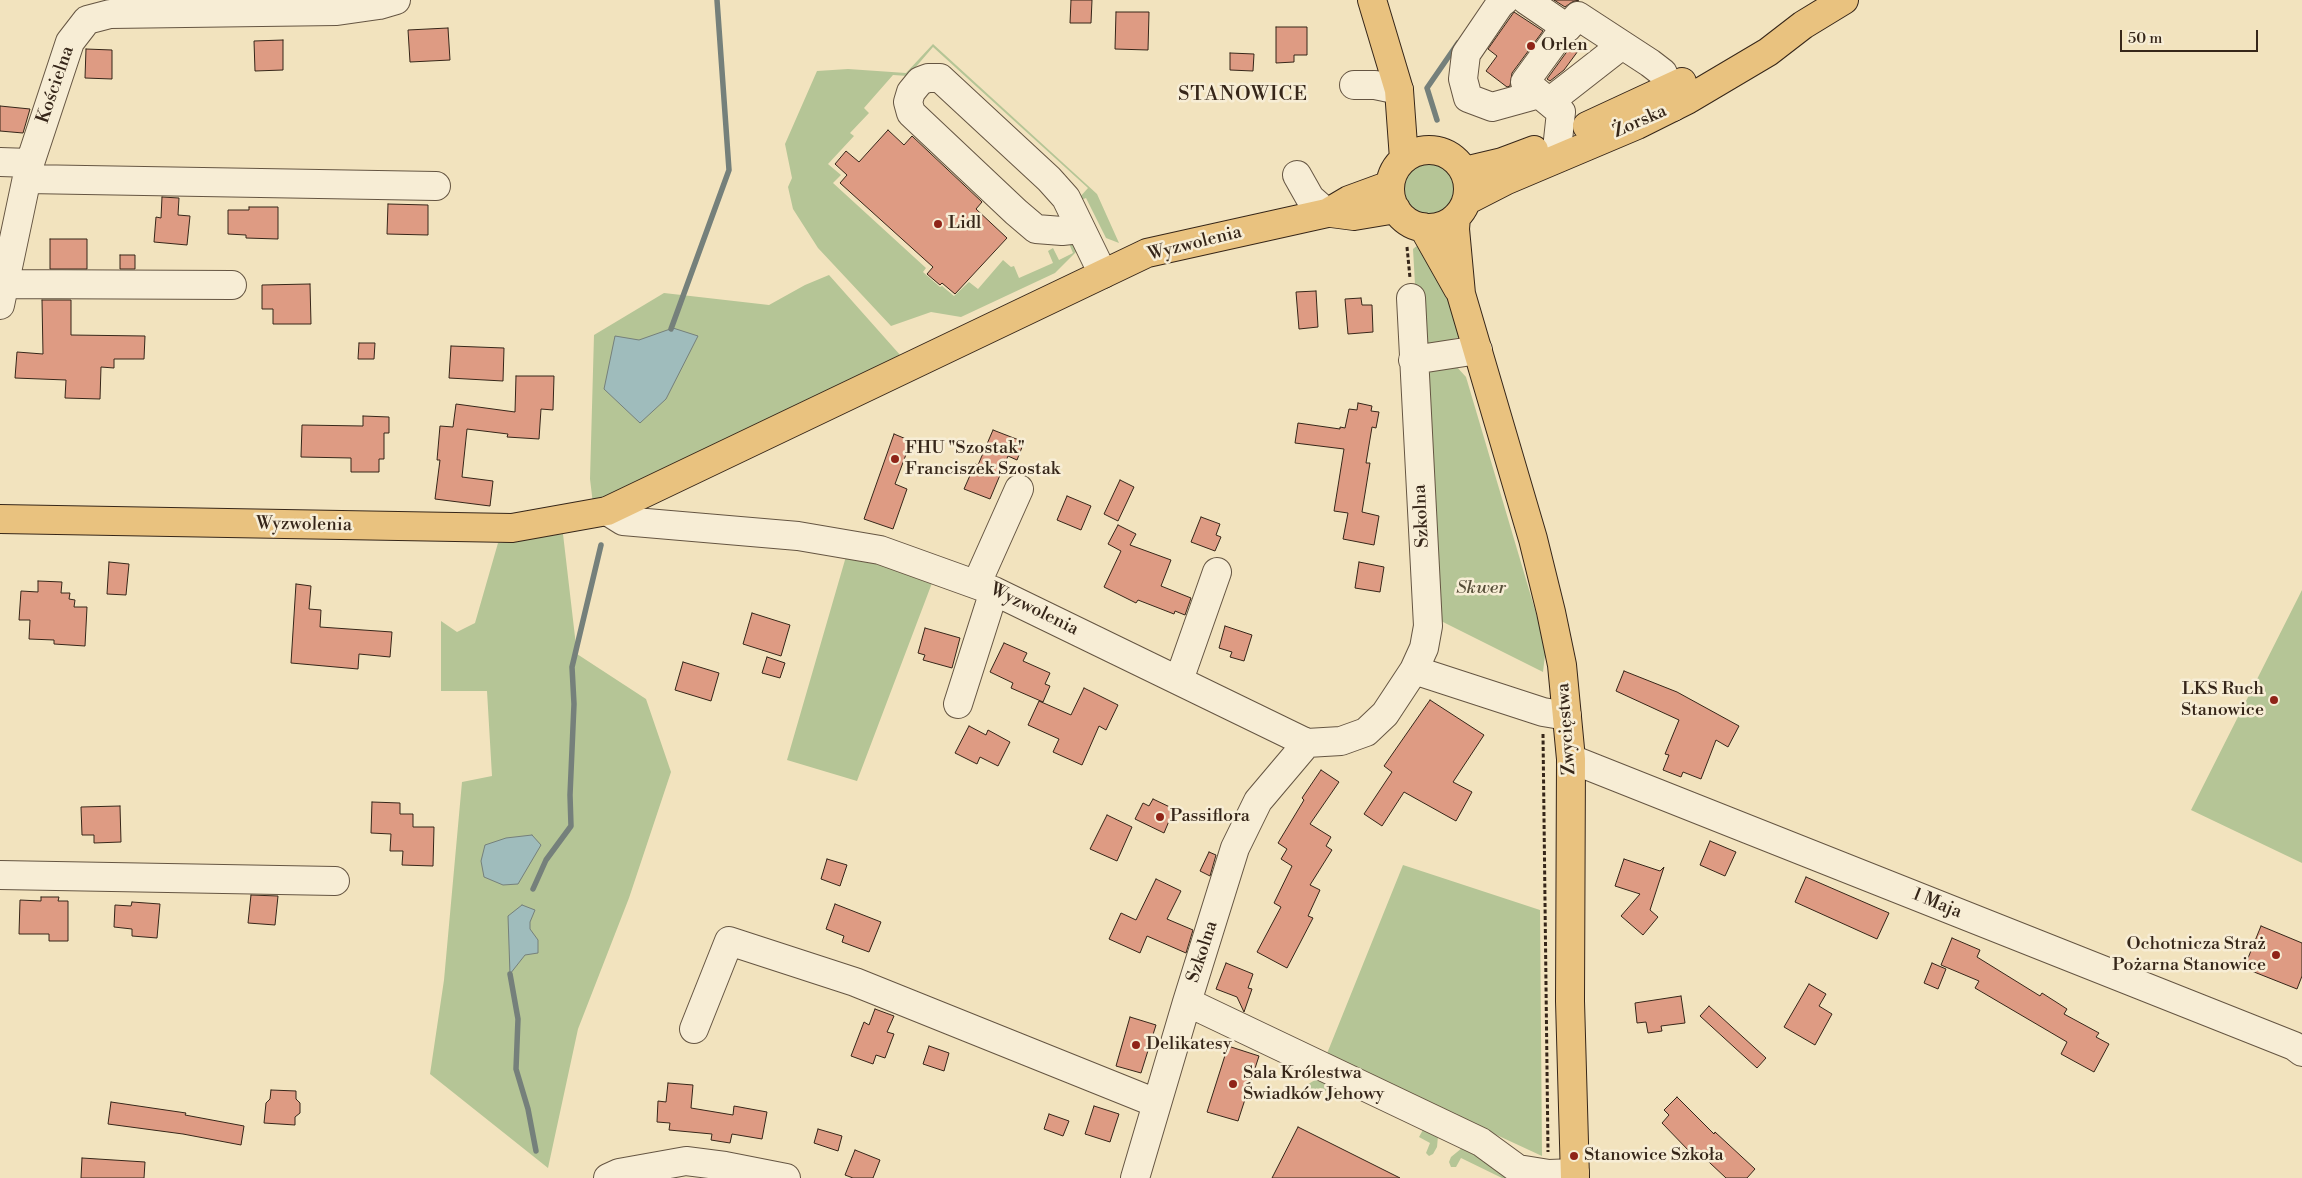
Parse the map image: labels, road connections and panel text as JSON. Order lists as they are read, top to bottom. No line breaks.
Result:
{"streets":{"main road":["Żorska","Wyzwolenia","Zwycięstwa"],"street":["Kościelna","Szkolna","1 Maja"]},"crossings":[["Żorska","Wyzwolenia"],["Żorska","Zwycięstwa"],["Wyzwolenia","Szkolna"],["Wyzwolenia","Zwycięstwa"],["Zwycięstwa","1 Maja"]],"districts":["STANOWICE"],"parks":["Skwer"],"places":["Orlen","Lidl","FHU \"Szostak\" Franciszek Szostak","LKS Ruch Stanowice","Passiflora","Ochotnicza Straż Pożarna Stanowice","Delikatesy","Sala Królestwa Świadków Jehowy","Stanowice Szkoła"],"scale_bar":"50 m"}
